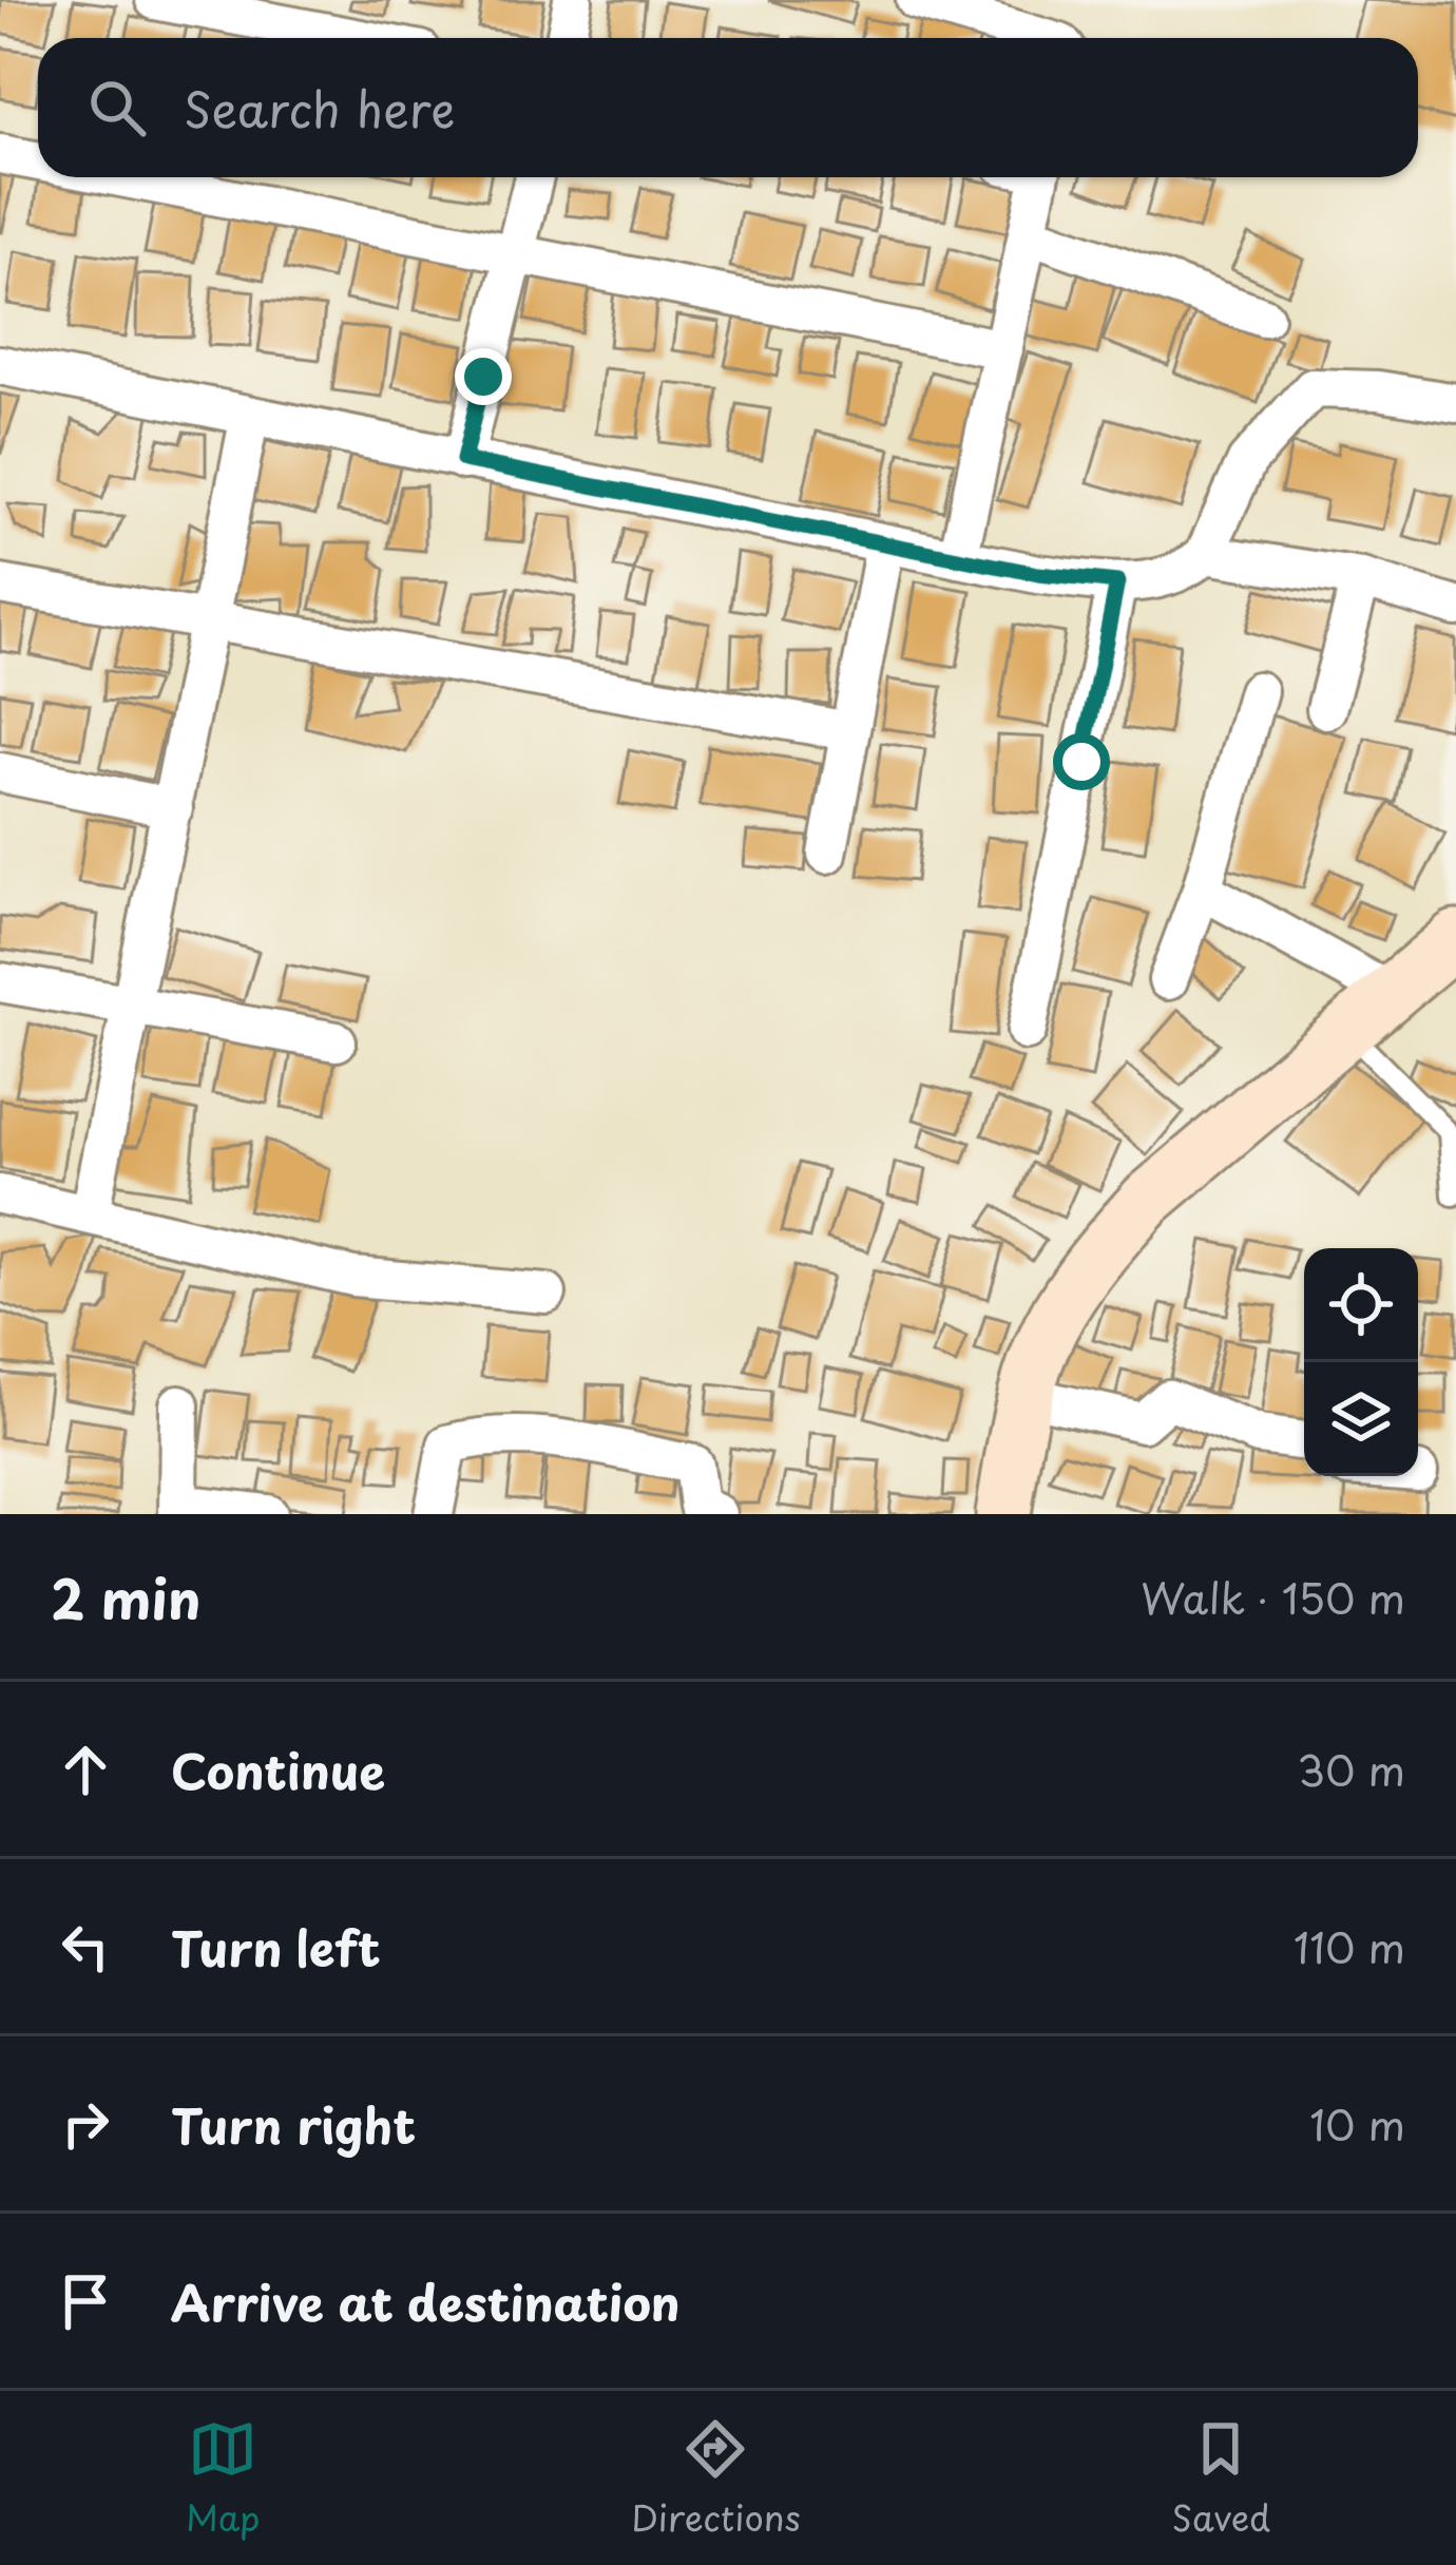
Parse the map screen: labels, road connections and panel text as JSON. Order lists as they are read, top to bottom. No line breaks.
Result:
{"page":{"search":"Search here","heading":["2 min","Walk · 150 m"],"list":[["Continue","30 m"],["Turn left","110 m"],["Turn right","10 m"],"Arrive at destination"],"nav":["Map","Directions","Saved"]}}
